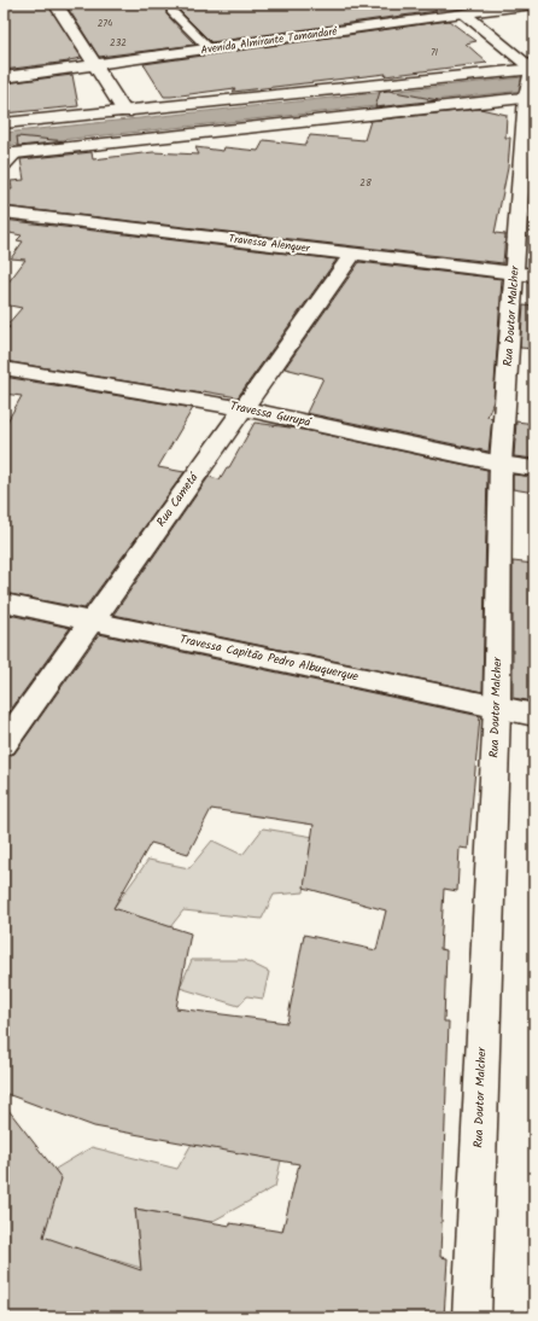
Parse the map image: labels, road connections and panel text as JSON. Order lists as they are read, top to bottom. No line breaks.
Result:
{"streets":{"street":["Avenida Almirante Tamandaré","Travessa Alenquer","Rua Doutor Malcher","Travessa Gurupá","Rua Cametá","Travessa Capitão Pedro Albuquerque"]},"crossings":[["Travessa Alenquer","Rua Doutor Malcher"],["Travessa Alenquer","Rua Cametá"],["Rua Doutor Malcher","Travessa Gurupá"],["Rua Doutor Malcher","Travessa Capitão Pedro Albuquerque"],["Travessa Gurupá","Rua Cametá"],["Rua Cametá","Travessa Capitão Pedro Albuquerque"]],"house_numbers":["274","232","71","28"]}
